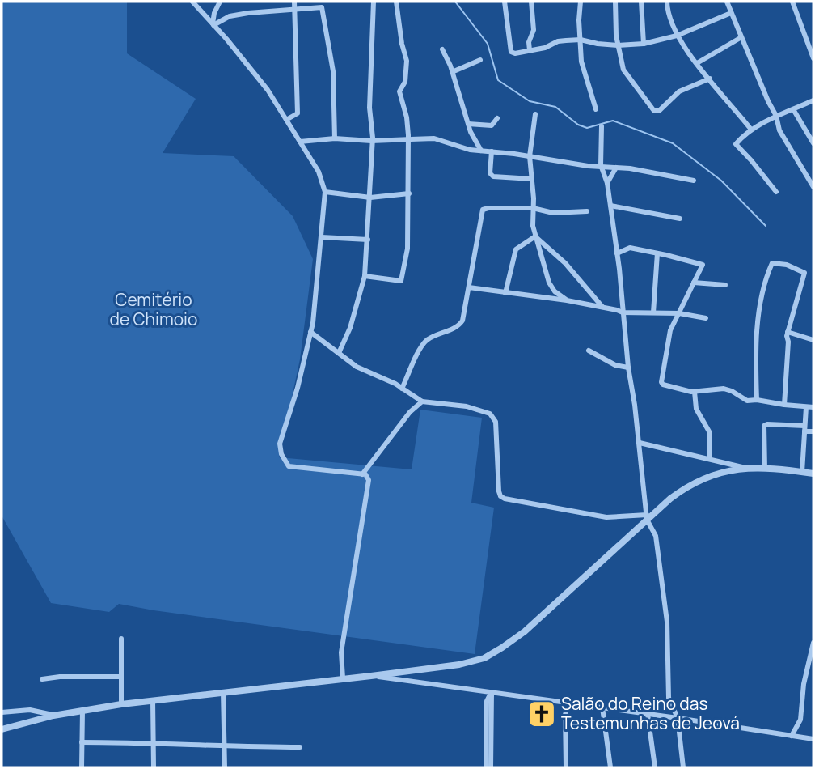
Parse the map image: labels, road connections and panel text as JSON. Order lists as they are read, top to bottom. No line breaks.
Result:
{"parks":["Cemitério de Chimoio"],"places":{"church":["Salão do Reino das Testemunhas de Jeová"]}}
